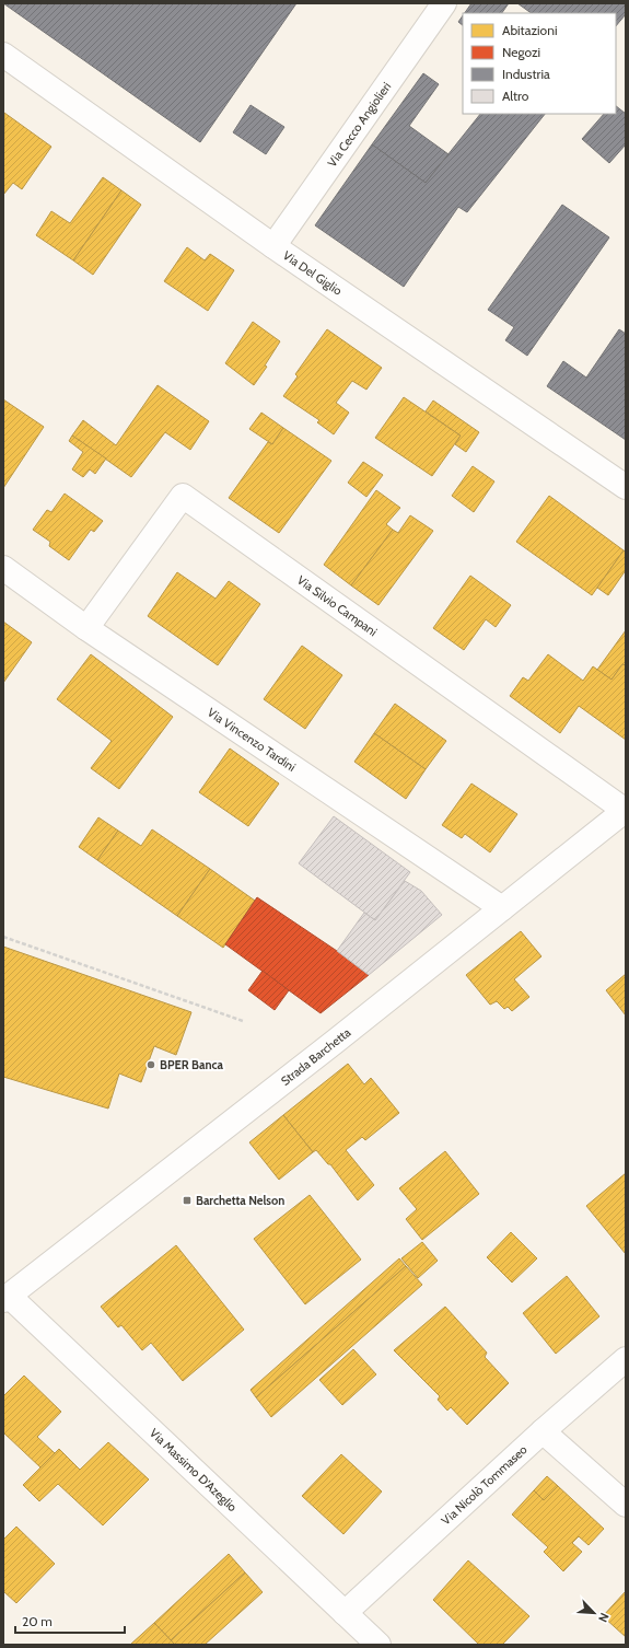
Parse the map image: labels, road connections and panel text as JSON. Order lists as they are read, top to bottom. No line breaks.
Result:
{"streets":{"street":["Via Cecco Angiolieri","Via Del Giglio","Via Silvio Campani","Via Vincenzo Tardini","Strada Barchetta","Via Massimo D'Azeglio","Via Nicolò Tommaseo"]},"crossings":[["Via Cecco Angiolieri","Via Del Giglio"],["Via Silvio Campani","Via Vincenzo Tardini"],["Via Silvio Campani","Strada Barchetta"],["Via Vincenzo Tardini","Strada Barchetta"],["Strada Barchetta","Via Massimo D'Azeglio"],["Via Massimo D'Azeglio","Via Nicolò Tommaseo"]],"places":{"other":["BPER Banca"],"transit":["Barchetta Nelson"]},"legend":["Abitazioni","Negozi","Industria","Altro"],"scale_bar":"20 m","north":"bottom right"}
